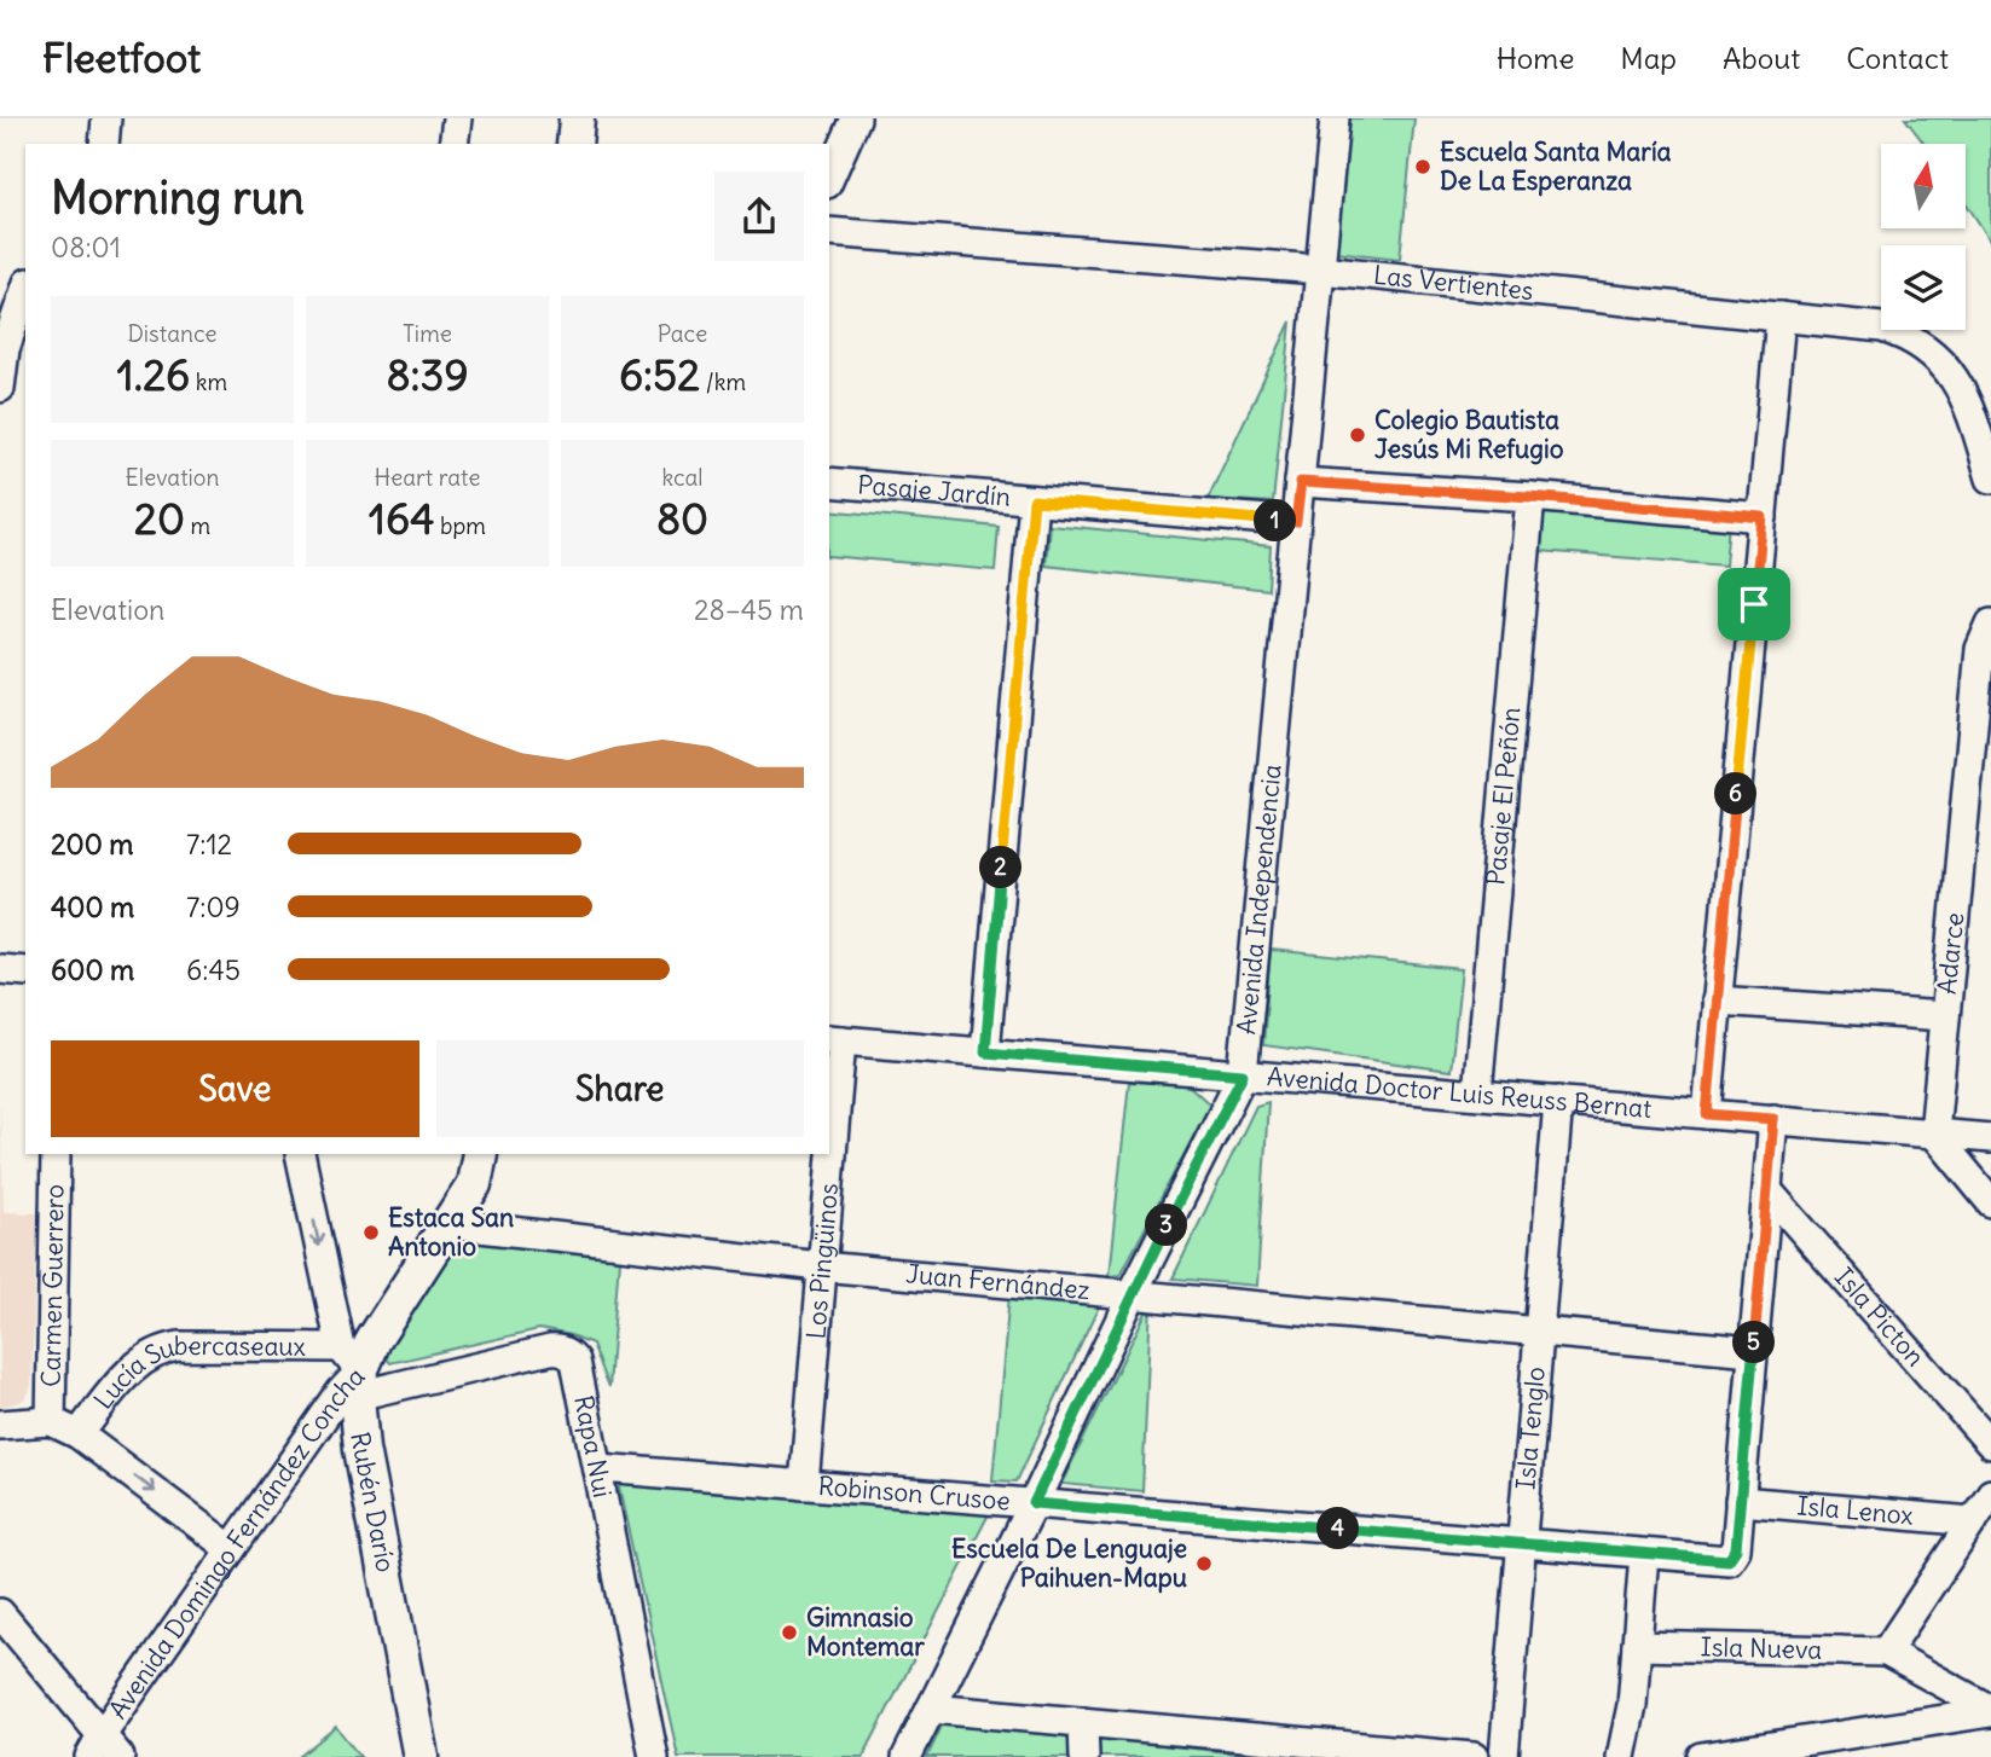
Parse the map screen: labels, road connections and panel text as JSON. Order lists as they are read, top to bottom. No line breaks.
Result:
{"streets":{"main road":["Rubén Darío","Avenida Domingo Fernández Concha"],"street":["Las Vertientes","Pasaje Jardín","Pasaje El Peñón","Avenida Independencia","Adarce","Avenida Doctor Luis Reuss Bernat","Los Pingüinos","Juan Fernández","Carmen Guerrero","Isla Picton","Lucía Subercaseaux","Isla Tenglo","Rapa Nui","Robinson Crusoe","Isla Lenox","Isla Nueva"]},"crossings":[["Las Vertientes","Avenida Independencia"],["Pasaje Jardín","Avenida Independencia"],["Pasaje El Peñón","Avenida Doctor Luis Reuss Bernat"],["Avenida Independencia","Avenida Doctor Luis Reuss Bernat"],["Avenida Independencia","Juan Fernández"],["Avenida Independencia","Robinson Crusoe"],["Adarce","Avenida Doctor Luis Reuss Bernat"],["Avenida Doctor Luis Reuss Bernat","Los Pingüinos"],["Avenida Doctor Luis Reuss Bernat","Isla Tenglo"],["Los Pingüinos","Juan Fernández"],["Los Pingüinos","Robinson Crusoe"],["Juan Fernández","Isla Tenglo"],["Juan Fernández","Avenida Domingo Fernández Concha"],["Carmen Guerrero","Lucía Subercaseaux"],["Lucía Subercaseaux","Rapa Nui"],["Lucía Subercaseaux","Rubén Darío"],["Lucía Subercaseaux","Avenida Domingo Fernández Concha"],["Isla Tenglo","Robinson Crusoe"],["Rapa Nui","Robinson Crusoe"],["Rapa Nui","Rubén Darío"],["Rapa Nui","Avenida Domingo Fernández Concha"],["Robinson Crusoe","Isla Lenox"],["Rubén Darío","Avenida Domingo Fernández Concha"]],"one_way":["Rubén Darío"],"places":["Escuela Santa María De La Esperanza","Colegio Bautista Jesús Mi Refugio","Estaca San Antonio","Escuela De Lenguaje Paihuen-Mapu","Gimnasio Montemar"],"north":"top","page":{"header":"Fleetfoot","nav":["Home","Map","About","Contact"],"heading":["Morning run","08:01"],"stats":[["Distance","1.26 km"],["Time","8:39"],["Pace","6:52 /km"],["Elevation","20 m"],["Heart rate","164 bpm"],["kcal","80"]],"pins":["1","6","2","3","5","4"],"chart":["Elevation","28–45 m"],"list":[{"name":"200 m","note":"7:12"},{"name":"400 m","note":"7:09"},{"name":"600 m","note":"6:45"}],"buttons":["Save","Share"]}}
